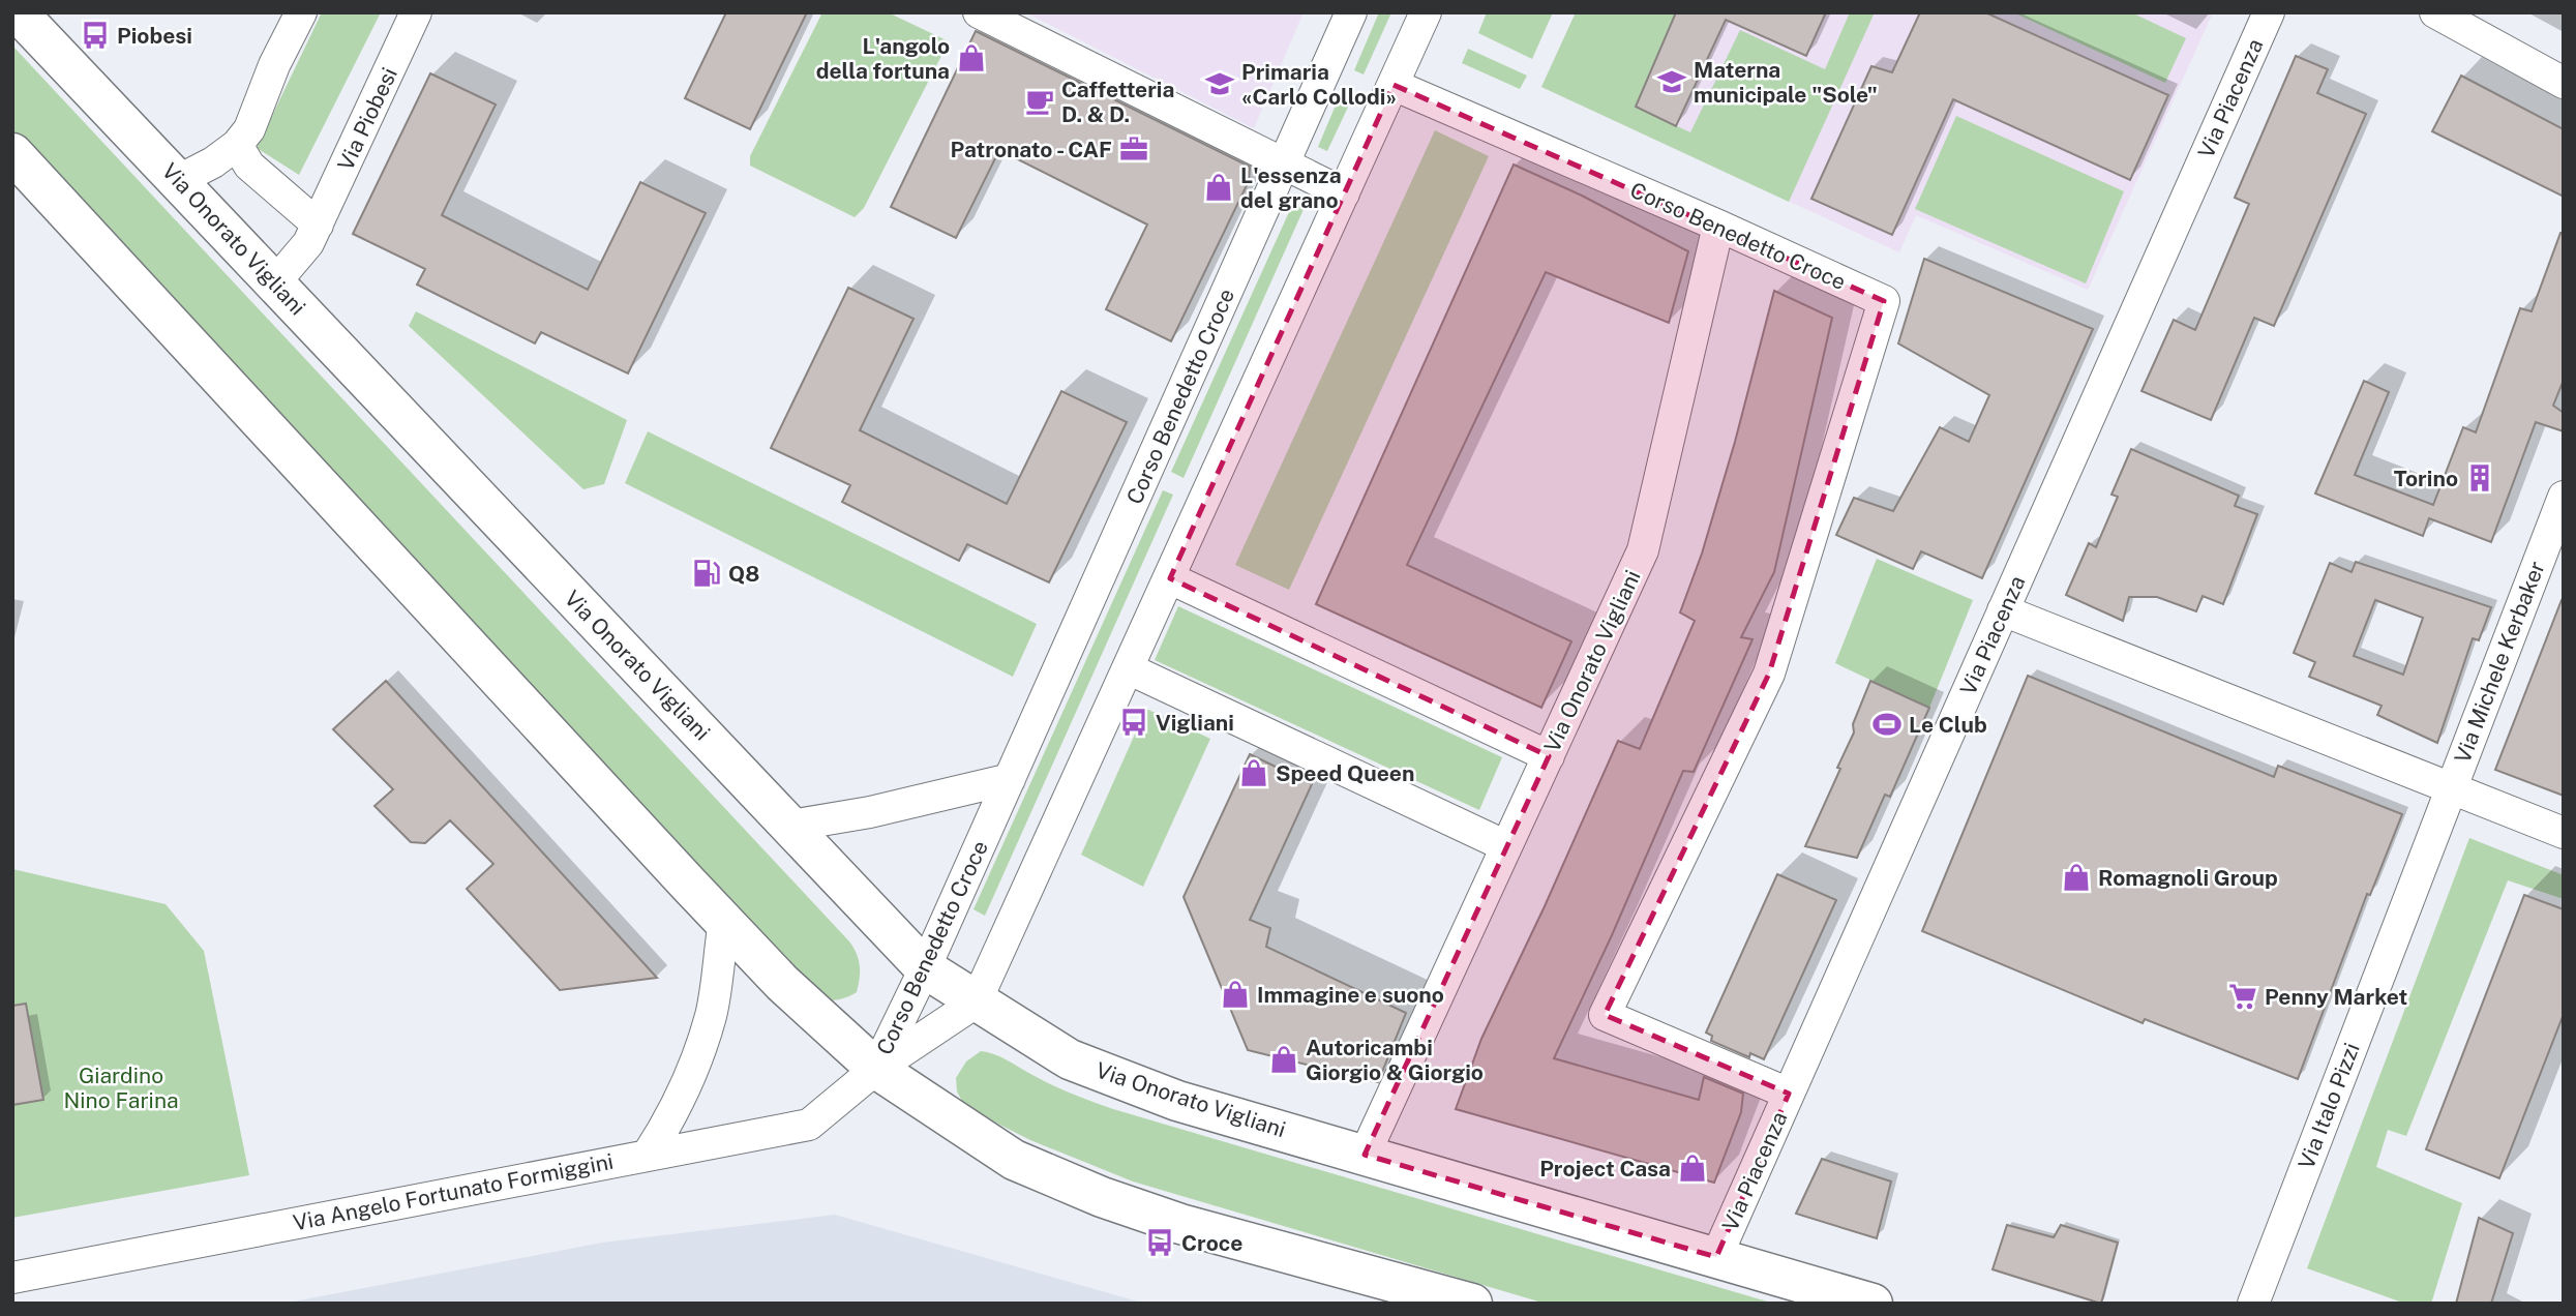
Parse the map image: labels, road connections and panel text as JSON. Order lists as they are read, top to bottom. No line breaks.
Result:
{"streets":{"main road":["Via Onorato Vigliani"],"street":["Via Piacenza","Via Piobesi","Corso Benedetto Croce","Via Michele Kerbaker","Via Italo Pizzi","Via Angelo Fortunato Formiggini"]},"crossings":[["Via Piacenza","Corso Benedetto Croce"],["Via Piacenza","Via Onorato Vigliani"],["Via Piobesi","Via Onorato Vigliani"],["Corso Benedetto Croce","Via Onorato Vigliani"],["Corso Benedetto Croce","Via Angelo Fortunato Formiggini"],["Via Michele Kerbaker","Via Italo Pizzi"]],"parks":["Giardino Nino Farina"],"places":{"bus stop":["Piobesi","Vigliani","Croce"],"shop":["L'angolo della fortuna","L'essenza del grano","Speed Queen","Romagnoli Group","Immagine e suono","Autoricambi Giorgio & Giorgio","Project Casa"],"school or university":["Materna municipale \"Sole\"","Primaria «Carlo Collodi»"],"cafe":["Caffetteria D. & D."],"office":["Patronato - CAF"],"building":["Torino"],"fuel station":["Q8"],"sports":["Le Club"],"supermarket":["Penny Market"]}}
